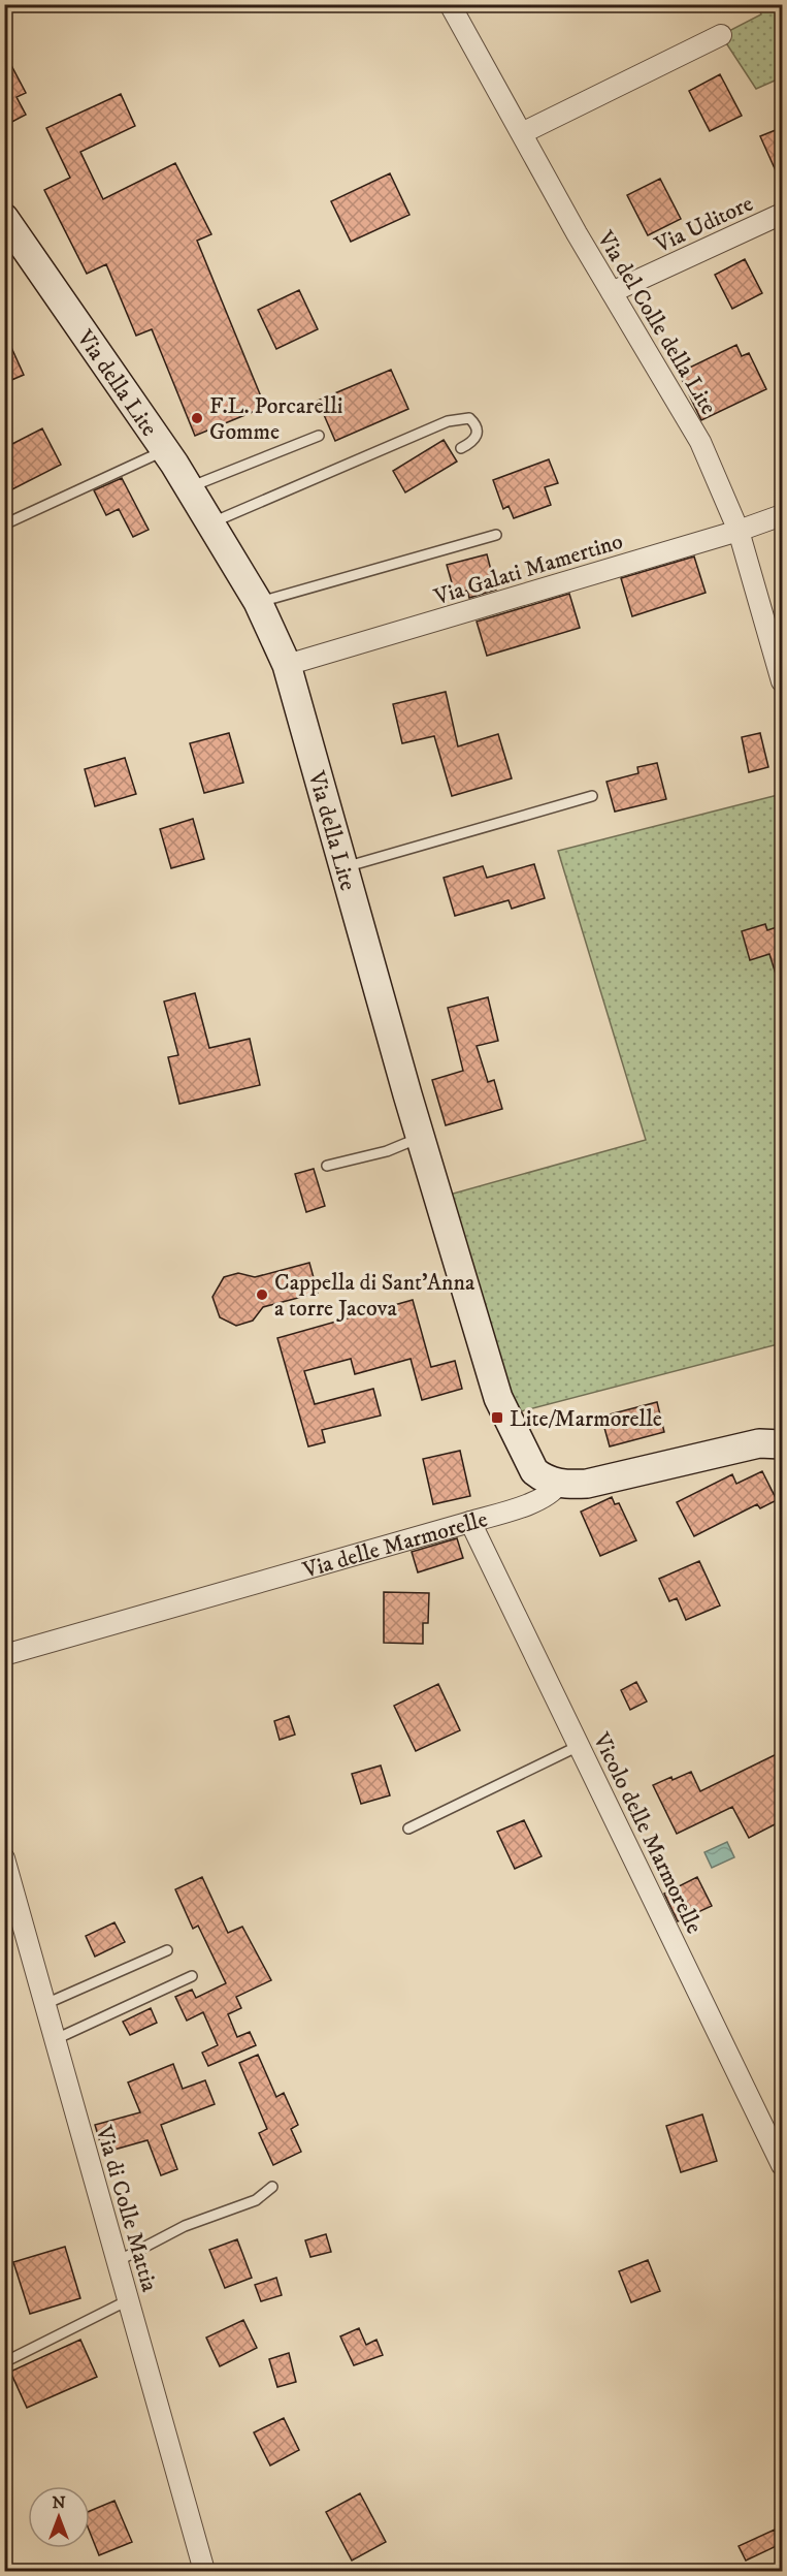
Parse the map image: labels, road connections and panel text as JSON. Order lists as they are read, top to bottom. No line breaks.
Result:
{"streets":{"street":["Via Uditore","Via del Colle della Lite","Via della Lite","Via Galati Mamertino","Via delle Marmorelle","Vicolo delle Marmorelle","Via di Colle Mattia"]},"crossings":[["Via Uditore","Via del Colle della Lite"],["Via del Colle della Lite","Via Galati Mamertino"],["Via della Lite","Via Galati Mamertino"],["Via della Lite","Via delle Marmorelle"],["Via delle Marmorelle","Vicolo delle Marmorelle"]],"places":{"other":["F.L. Porcarelli Gomme","Cappella di Sant'Anna a torre Jacova"],"transit":["Lite/Marmorelle"]},"north":"top"}
